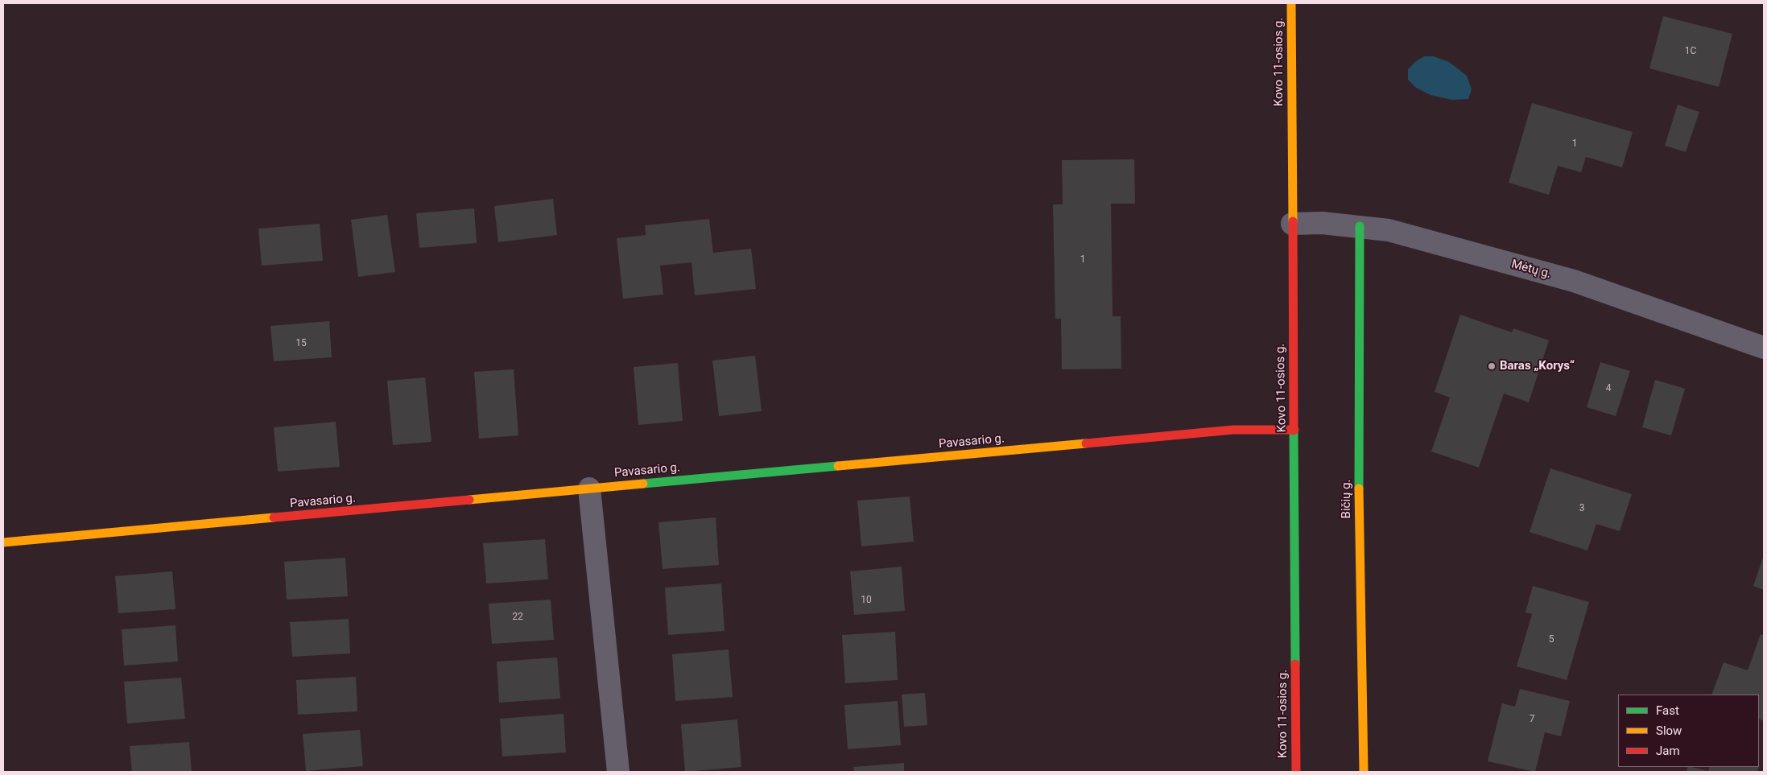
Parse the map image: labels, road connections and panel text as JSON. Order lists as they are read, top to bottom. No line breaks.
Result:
{"streets":{"street":["Kovo 11-osios g.","Mėtų g.","Pavasario g.","Bičių g."]},"crossings":[["Kovo 11-osios g.","Mėtų g."],["Kovo 11-osios g.","Pavasario g."],["Mėtų g.","Bičių g."]],"places":["Baras „Korys“"],"house_numbers":["1C","1","1","15","4","3","10","22","5","7"],"legend":["Fast","Slow","Jam"]}
